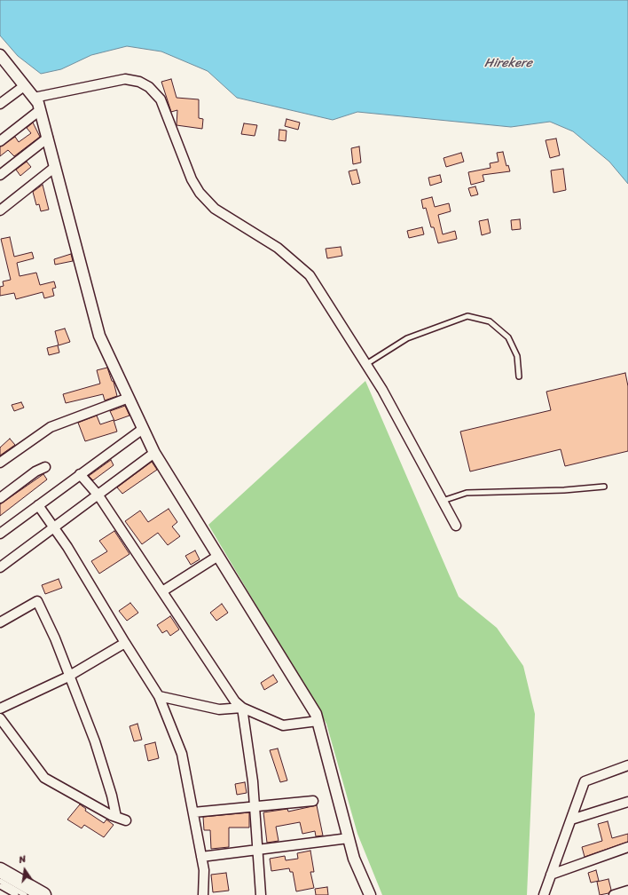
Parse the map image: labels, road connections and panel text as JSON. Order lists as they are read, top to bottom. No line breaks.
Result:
{"water":["Hirekere"],"north":"top"}
